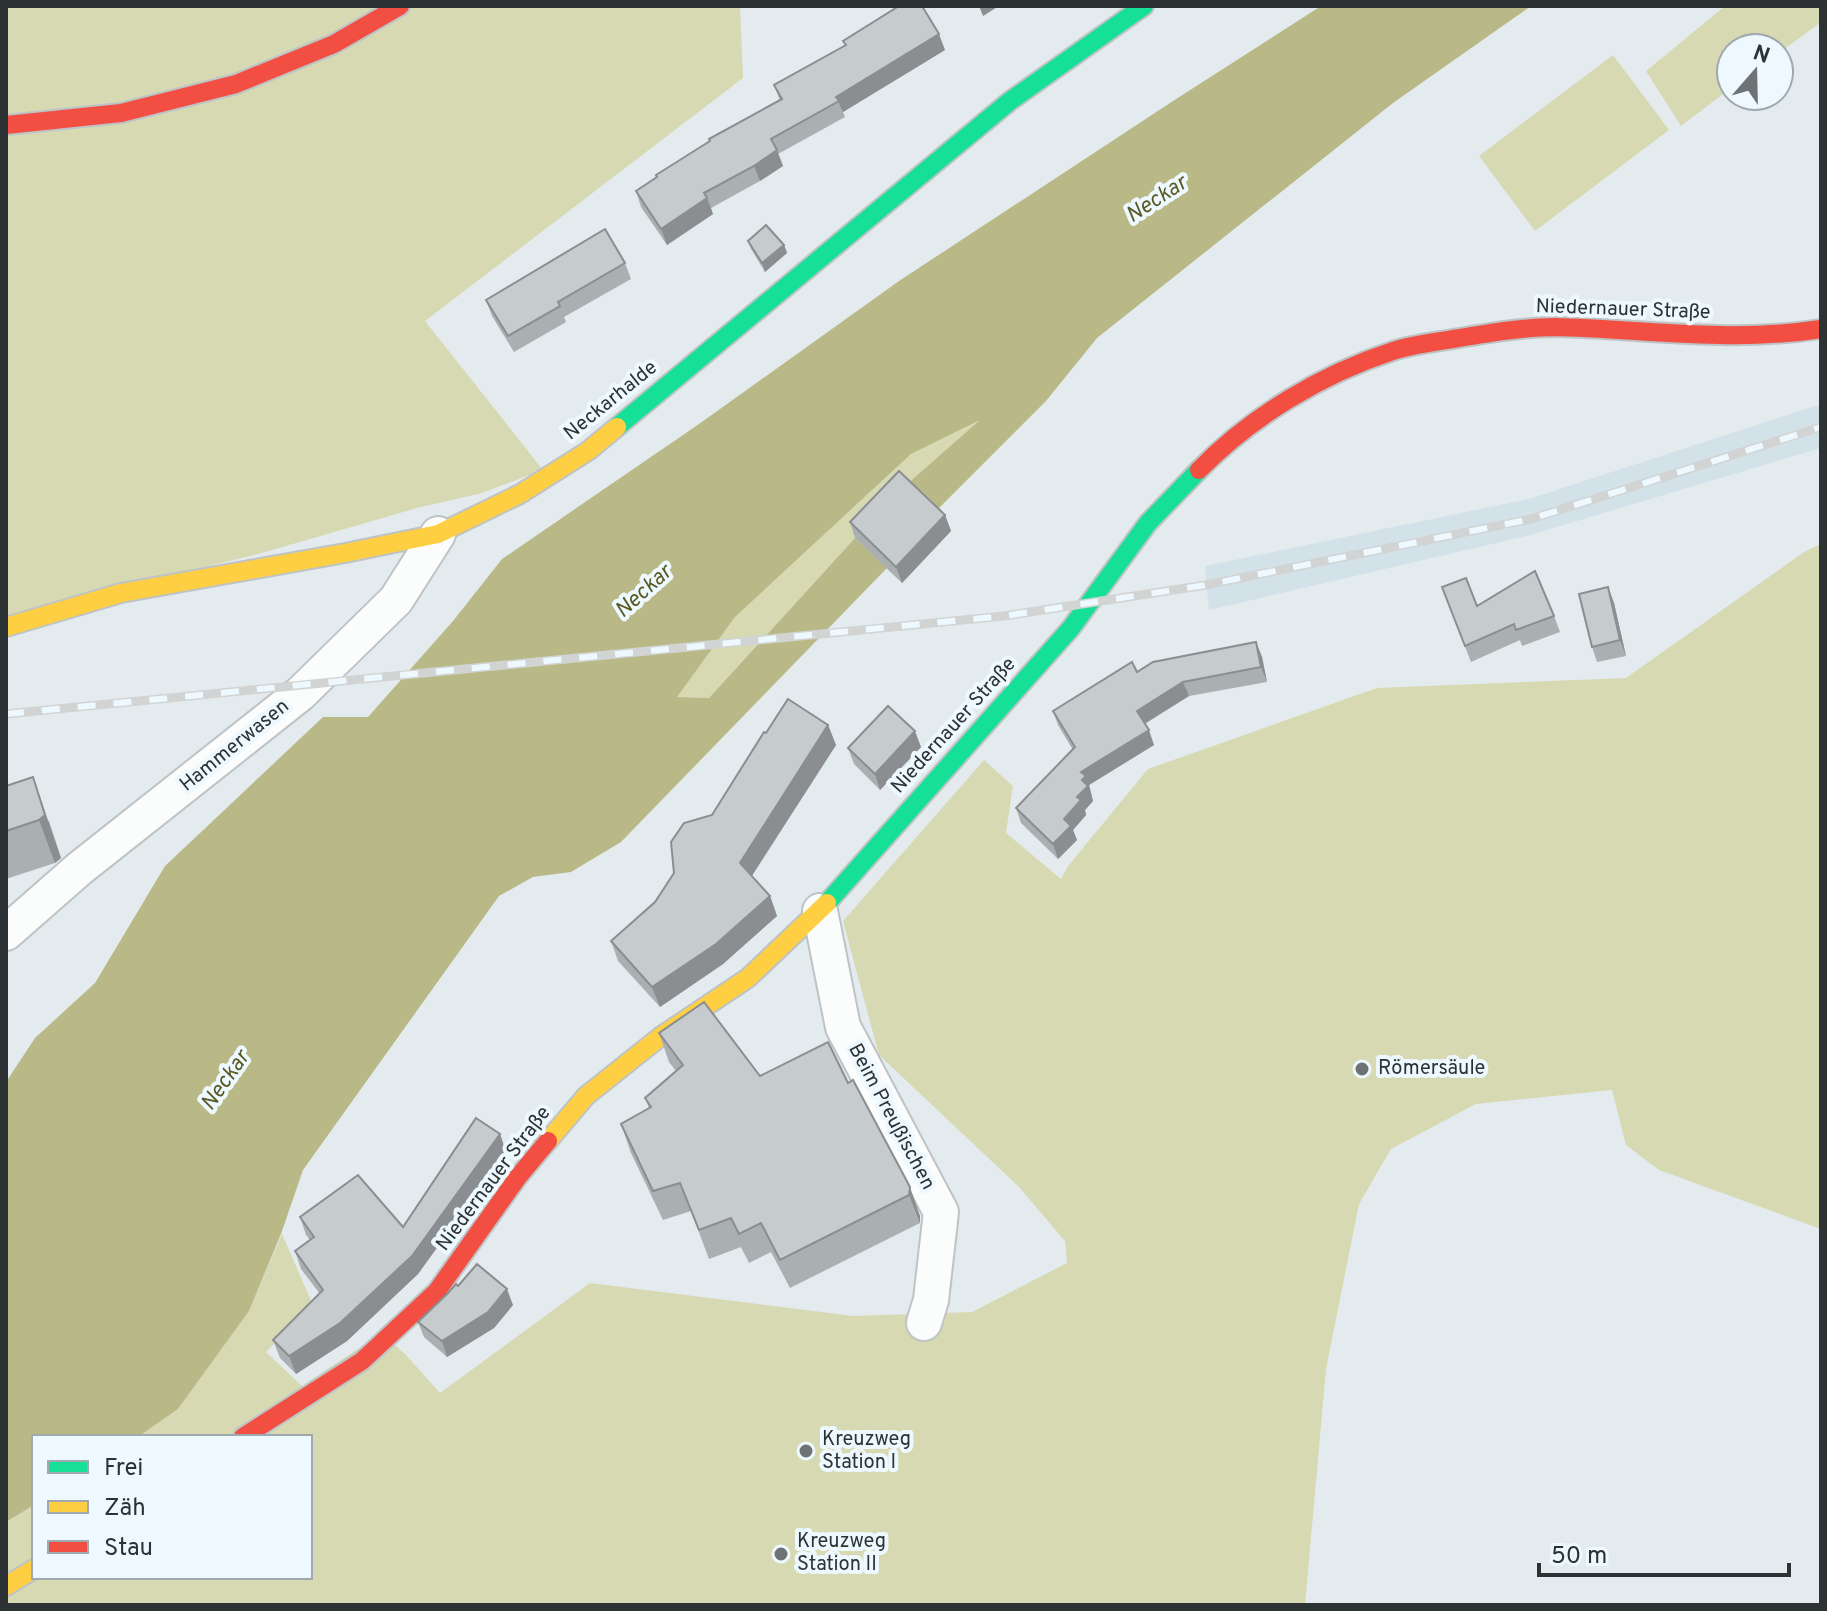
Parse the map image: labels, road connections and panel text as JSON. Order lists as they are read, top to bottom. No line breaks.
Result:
{"streets":{"main road":["Niedernauer Straße","Neckarhalde"],"street":["Hammerwasen","Beim Preußischen"]},"crossings":[["Niedernauer Straße","Beim Preußischen"],["Neckarhalde","Hammerwasen"]],"water":["Neckar"],"places":["Römersäule","Kreuzweg Station I","Kreuzweg Station II"],"legend":["Frei","Zäh","Stau"],"scale_bar":"50 m","north":"top"}
